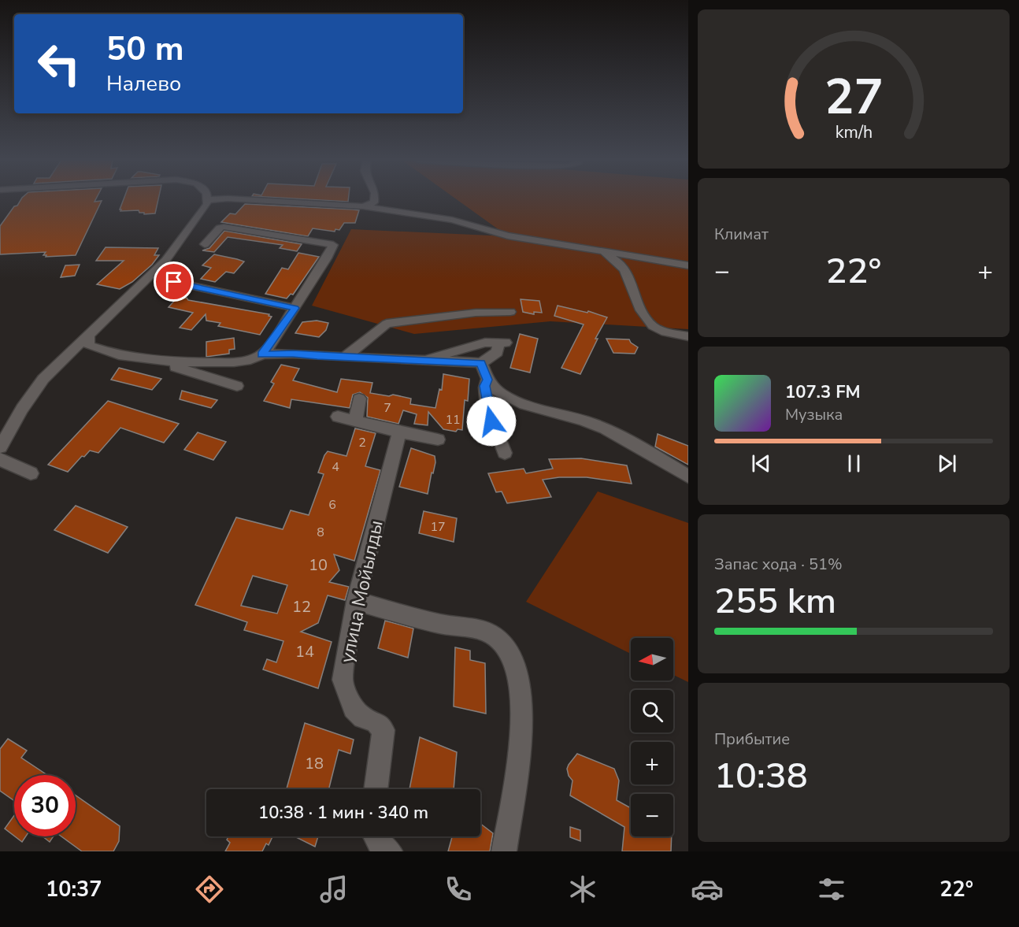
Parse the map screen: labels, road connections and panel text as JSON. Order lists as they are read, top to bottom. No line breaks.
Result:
{"streets":{"street":["улица Мойылды"]},"house_numbers":["7","11","2","4","6","17","8","10","12","14","18"],"north":"left","page":{"turn":["50 m","Налево"],"tile":["Климат",["Запас хода · 51%","255 km"],["Прибытие","10:38"]],"heat":["−","22°","+"],"song":["107.3 FM","Музыка"],"map_buttons":["+","−"],"limit":"30","trip":"10:38 · 1 мин · 340 m","tabs":["10:37","22°"],"gauge":["27","km/h"]}}
